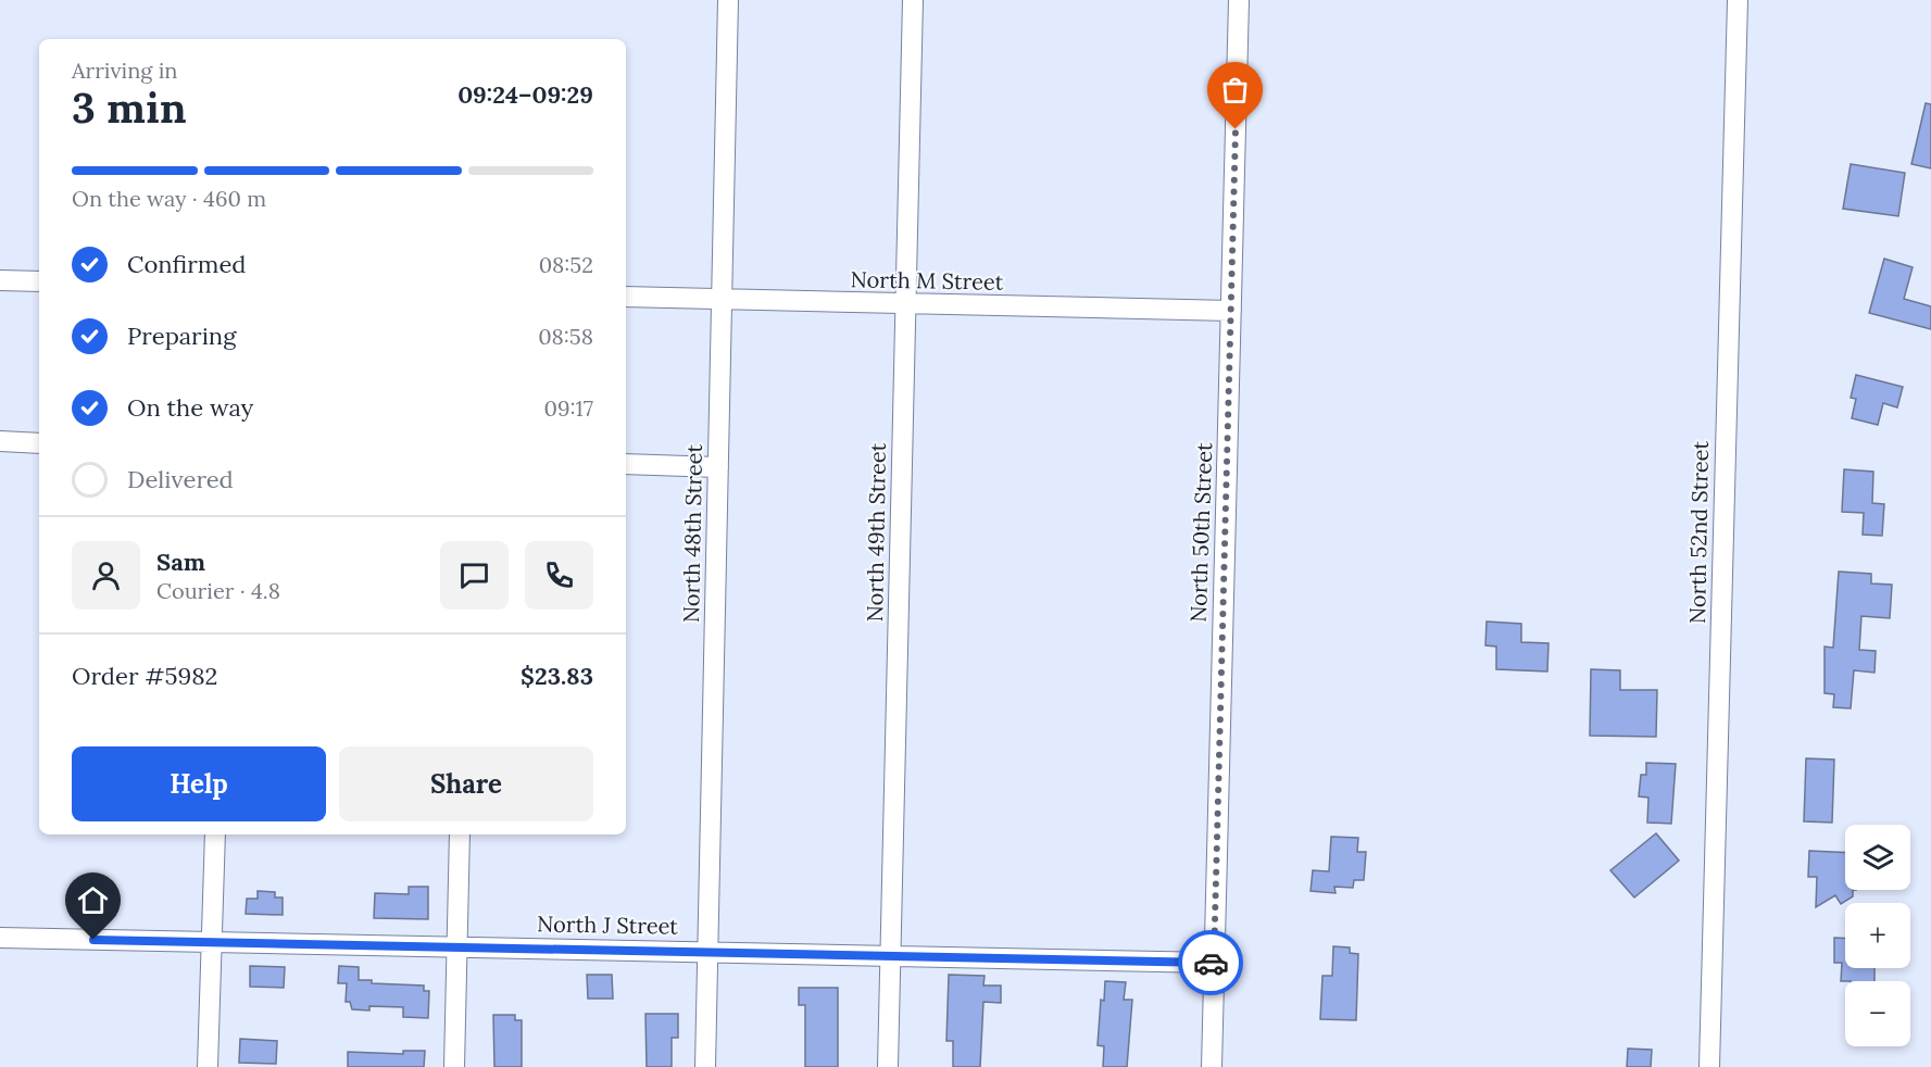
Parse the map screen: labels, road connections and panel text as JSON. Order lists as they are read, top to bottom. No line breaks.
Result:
{"streets":{"street":["North M Street","North 49th Street","North 50th Street","North 52nd Street","North 48th Street","North J Street"]},"crossings":[["North M Street","North 49th Street"],["North M Street","North 50th Street"],["North M Street","North 48th Street"],["North 49th Street","North J Street"],["North 50th Street","North J Street"],["North 48th Street","North J Street"]],"page":{"heading":["3 min","Arriving in","09:24–09:29"],"panel":["Sam","Courier · 4.8","Order #5982","$23.83"],"bar":"On the way · 460 m","list":[["Confirmed","08:52"],["Preparing","08:58"],["On the way","09:17"],"Delivered"],"buttons":["Help","Share"],"map_buttons":["+","−"]}}
